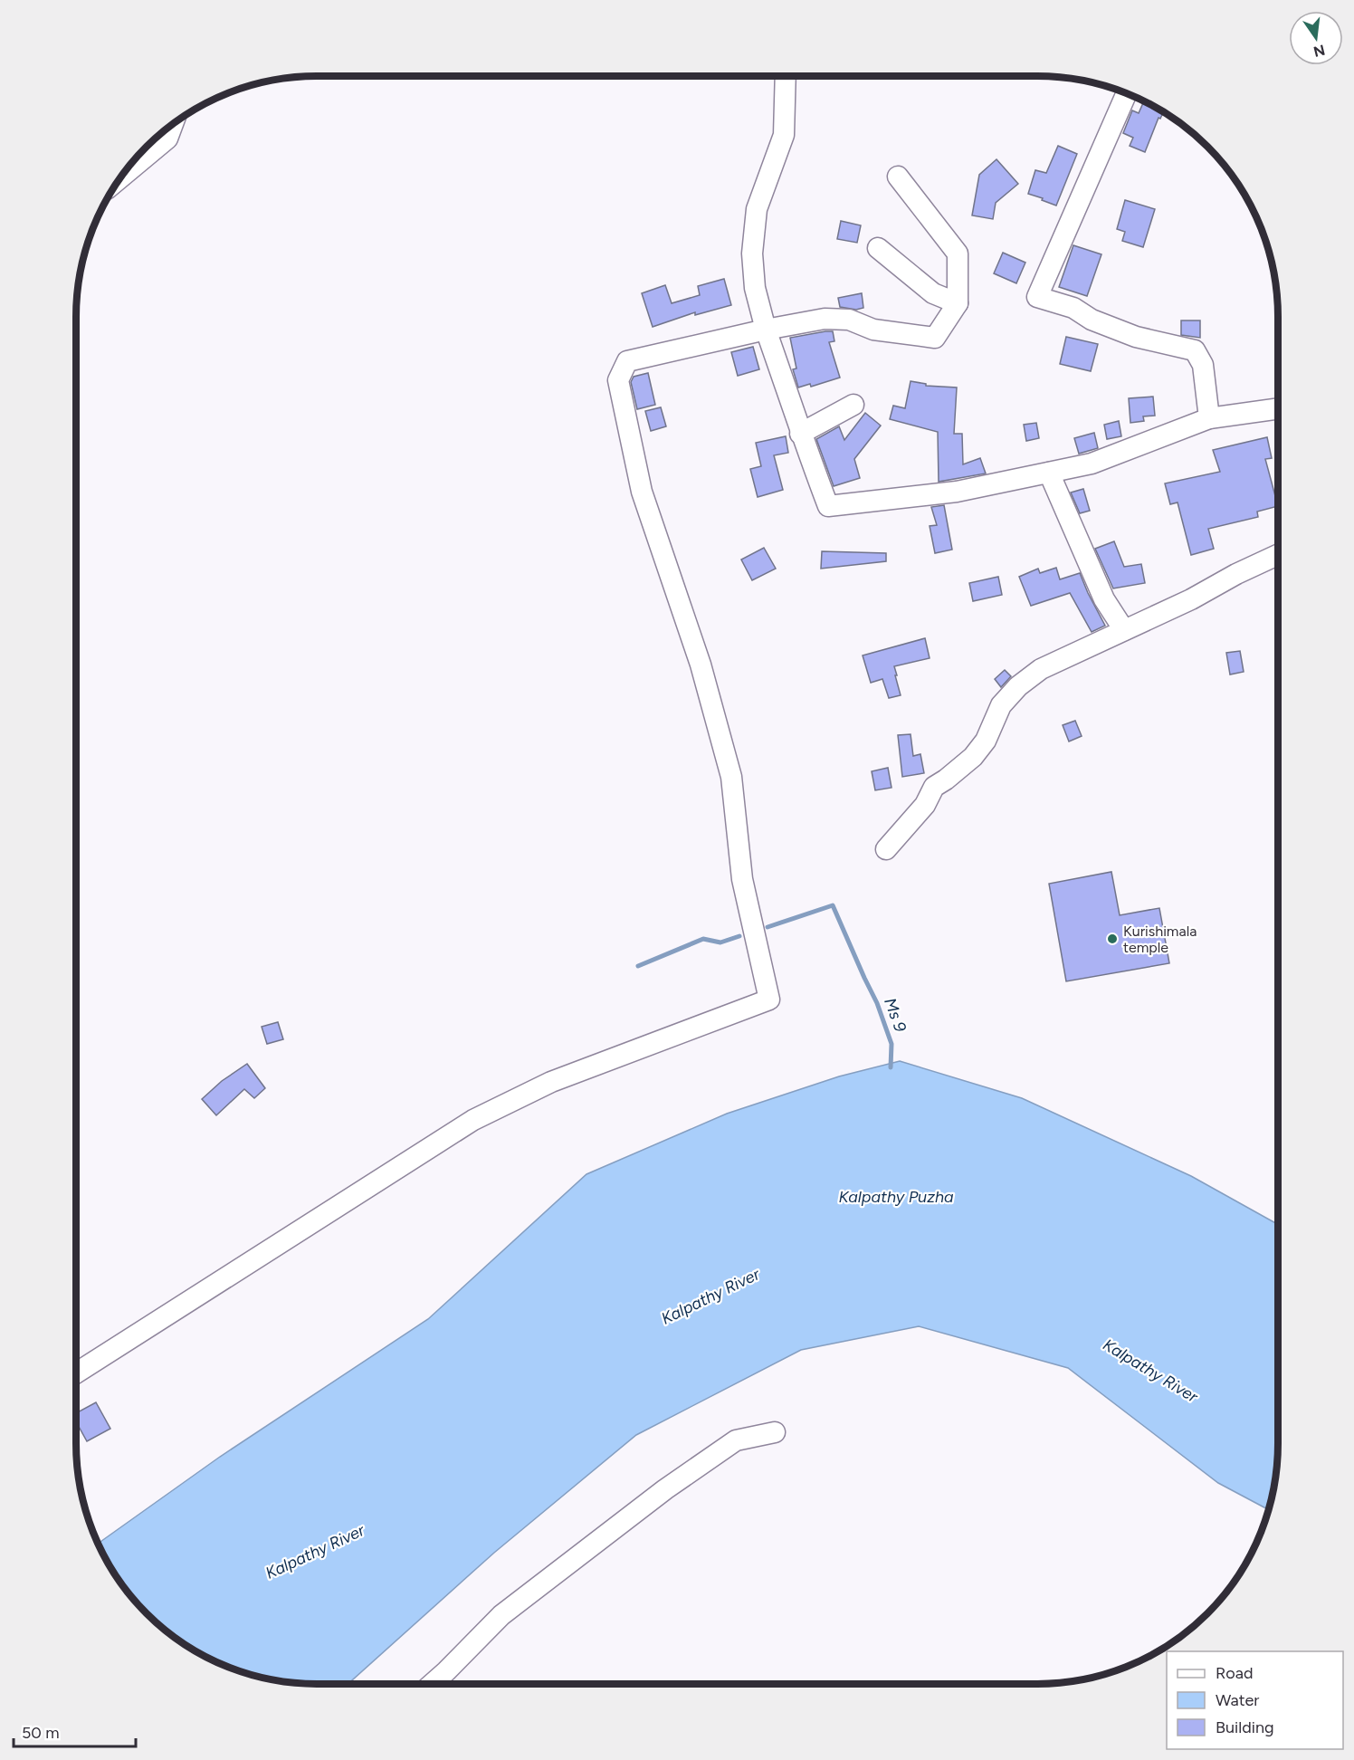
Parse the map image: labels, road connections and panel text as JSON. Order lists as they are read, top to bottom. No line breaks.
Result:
{"water":["Ms 9","Kalpathy Puzha","Kalpathy River"],"places":["Kurishimala temple"],"legend":["Road","Water","Building"],"scale_bar":"50 m","north":"bottom"}
